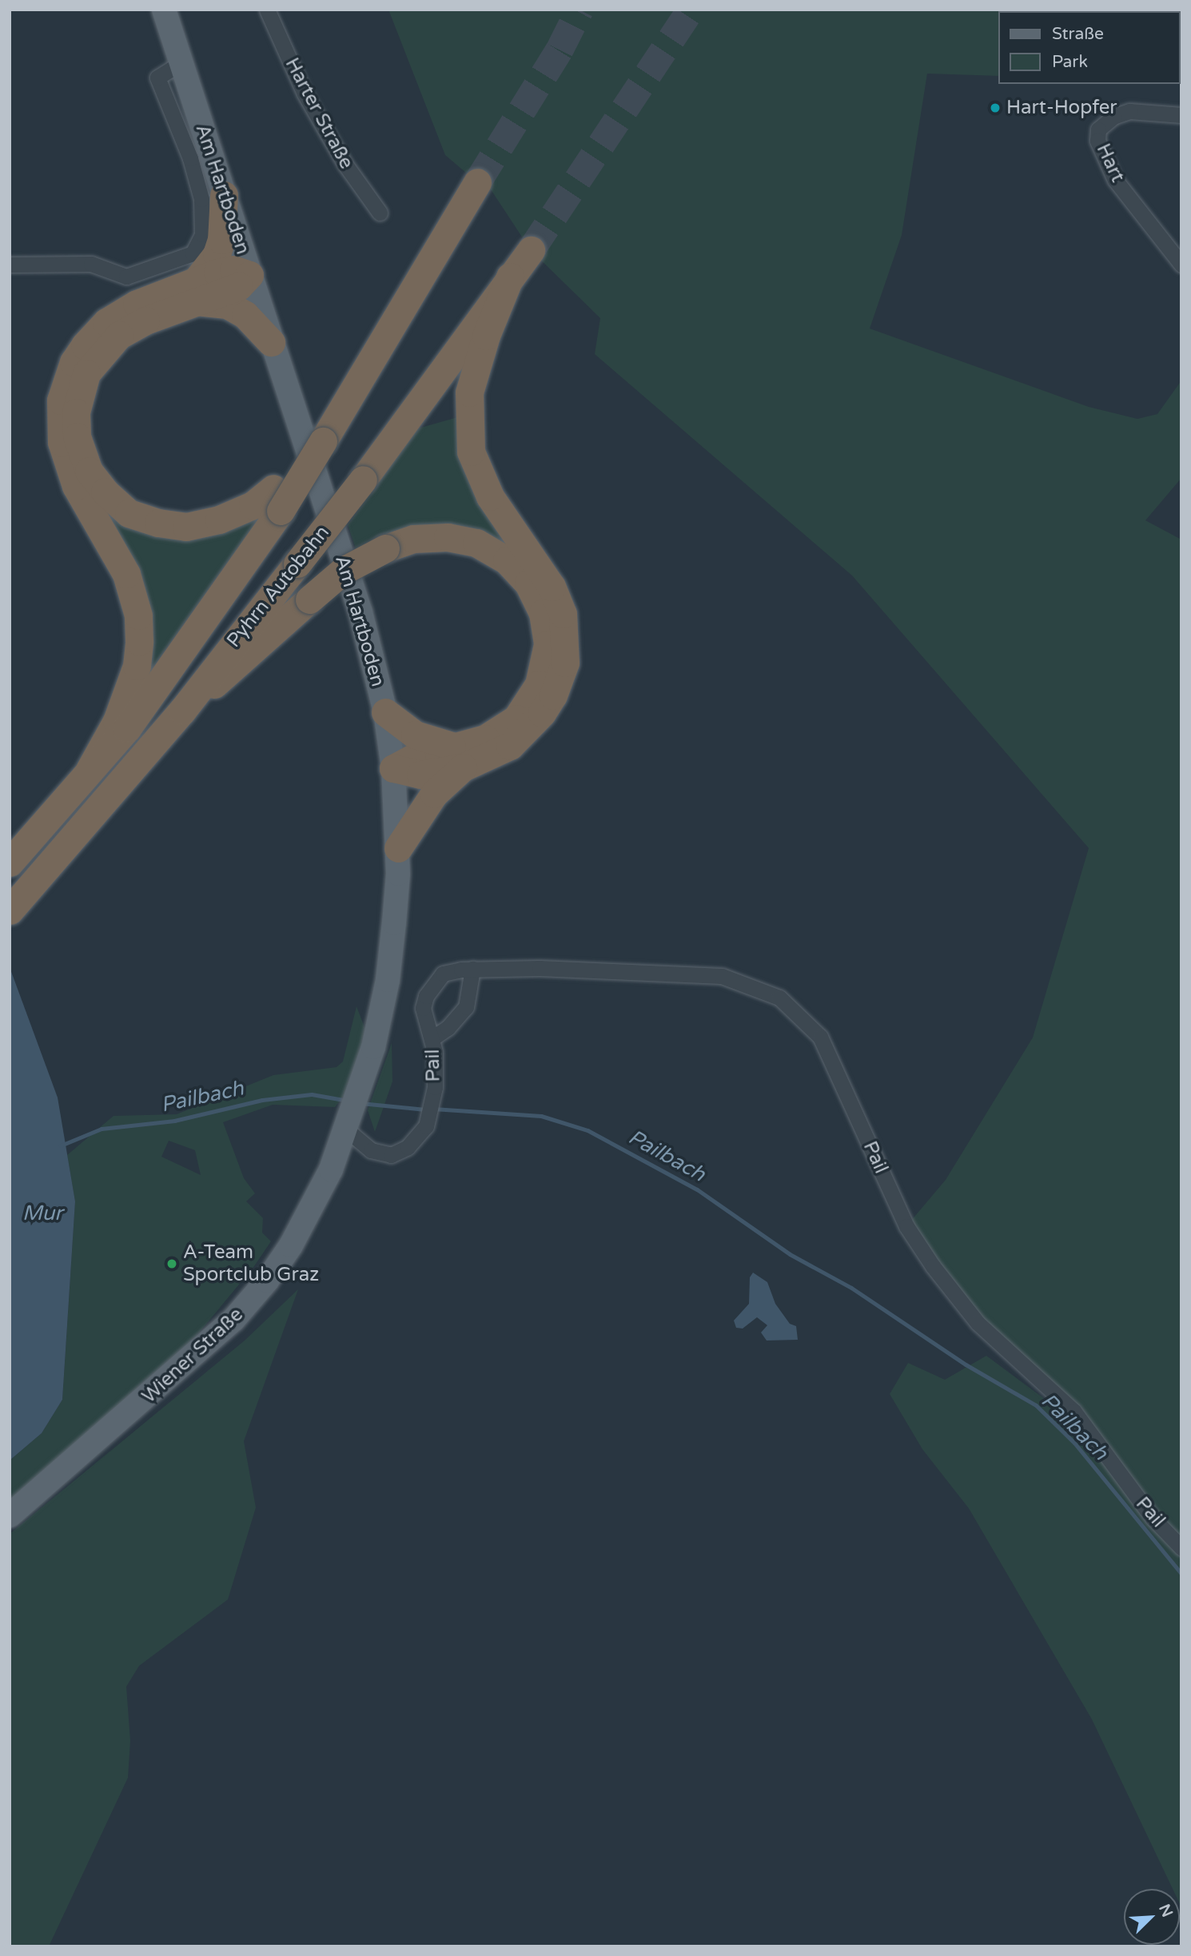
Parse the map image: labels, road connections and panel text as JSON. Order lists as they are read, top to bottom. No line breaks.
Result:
{"streets":{"highway":["Pyhrn Autobahn"],"main road":["Am Hartboden","Wiener Straße"],"street":["Harter Straße","Hart","Pail"]},"crossings":[["Am Hartboden","Pail"],["Am Hartboden","Wiener Straße"],["Pail","Wiener Straße"]],"water":["Pailbach","Mur"],"places":["Hart-Hopfer","A-Team Sportclub Graz"],"legend":["Straße","Park"],"north":"top right"}
